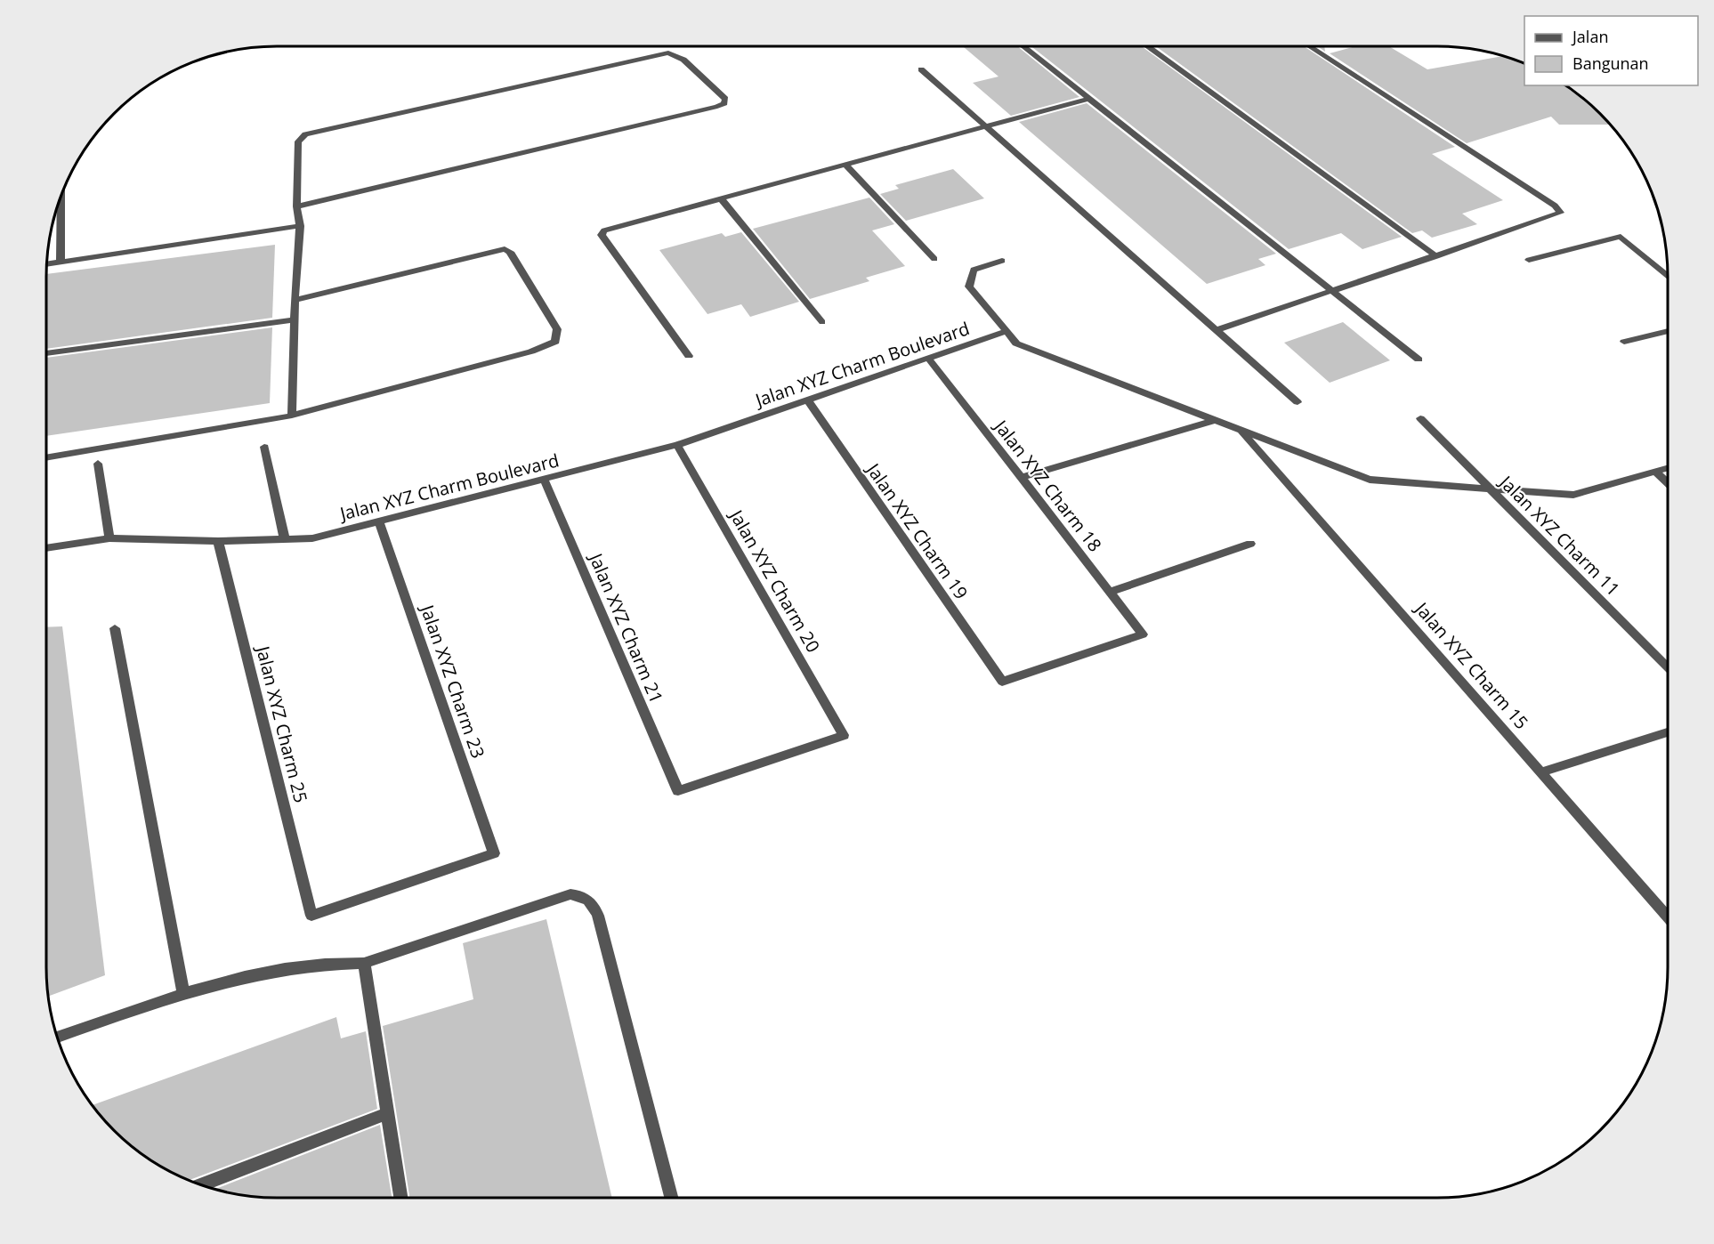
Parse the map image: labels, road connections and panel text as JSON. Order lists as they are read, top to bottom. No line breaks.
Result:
{"streets":{"street":["Jalan XYZ Charm Boulevard","Jalan XYZ Charm 18","Jalan XYZ Charm 19","Jalan XYZ Charm 11","Jalan XYZ Charm 20","Jalan XYZ Charm 21","Jalan XYZ Charm 15","Jalan XYZ Charm 23","Jalan XYZ Charm 25"]},"crossings":[["Jalan XYZ Charm Boulevard","Jalan XYZ Charm 18"],["Jalan XYZ Charm Boulevard","Jalan XYZ Charm 19"],["Jalan XYZ Charm Boulevard","Jalan XYZ Charm 20"],["Jalan XYZ Charm Boulevard","Jalan XYZ Charm 21"],["Jalan XYZ Charm Boulevard","Jalan XYZ Charm 23"],["Jalan XYZ Charm Boulevard","Jalan XYZ Charm 25"],["Jalan XYZ Charm 18","Jalan XYZ Charm 19"],["Jalan XYZ Charm 20","Jalan XYZ Charm 21"],["Jalan XYZ Charm 23","Jalan XYZ Charm 25"]],"legend":["Jalan","Bangunan"]}
